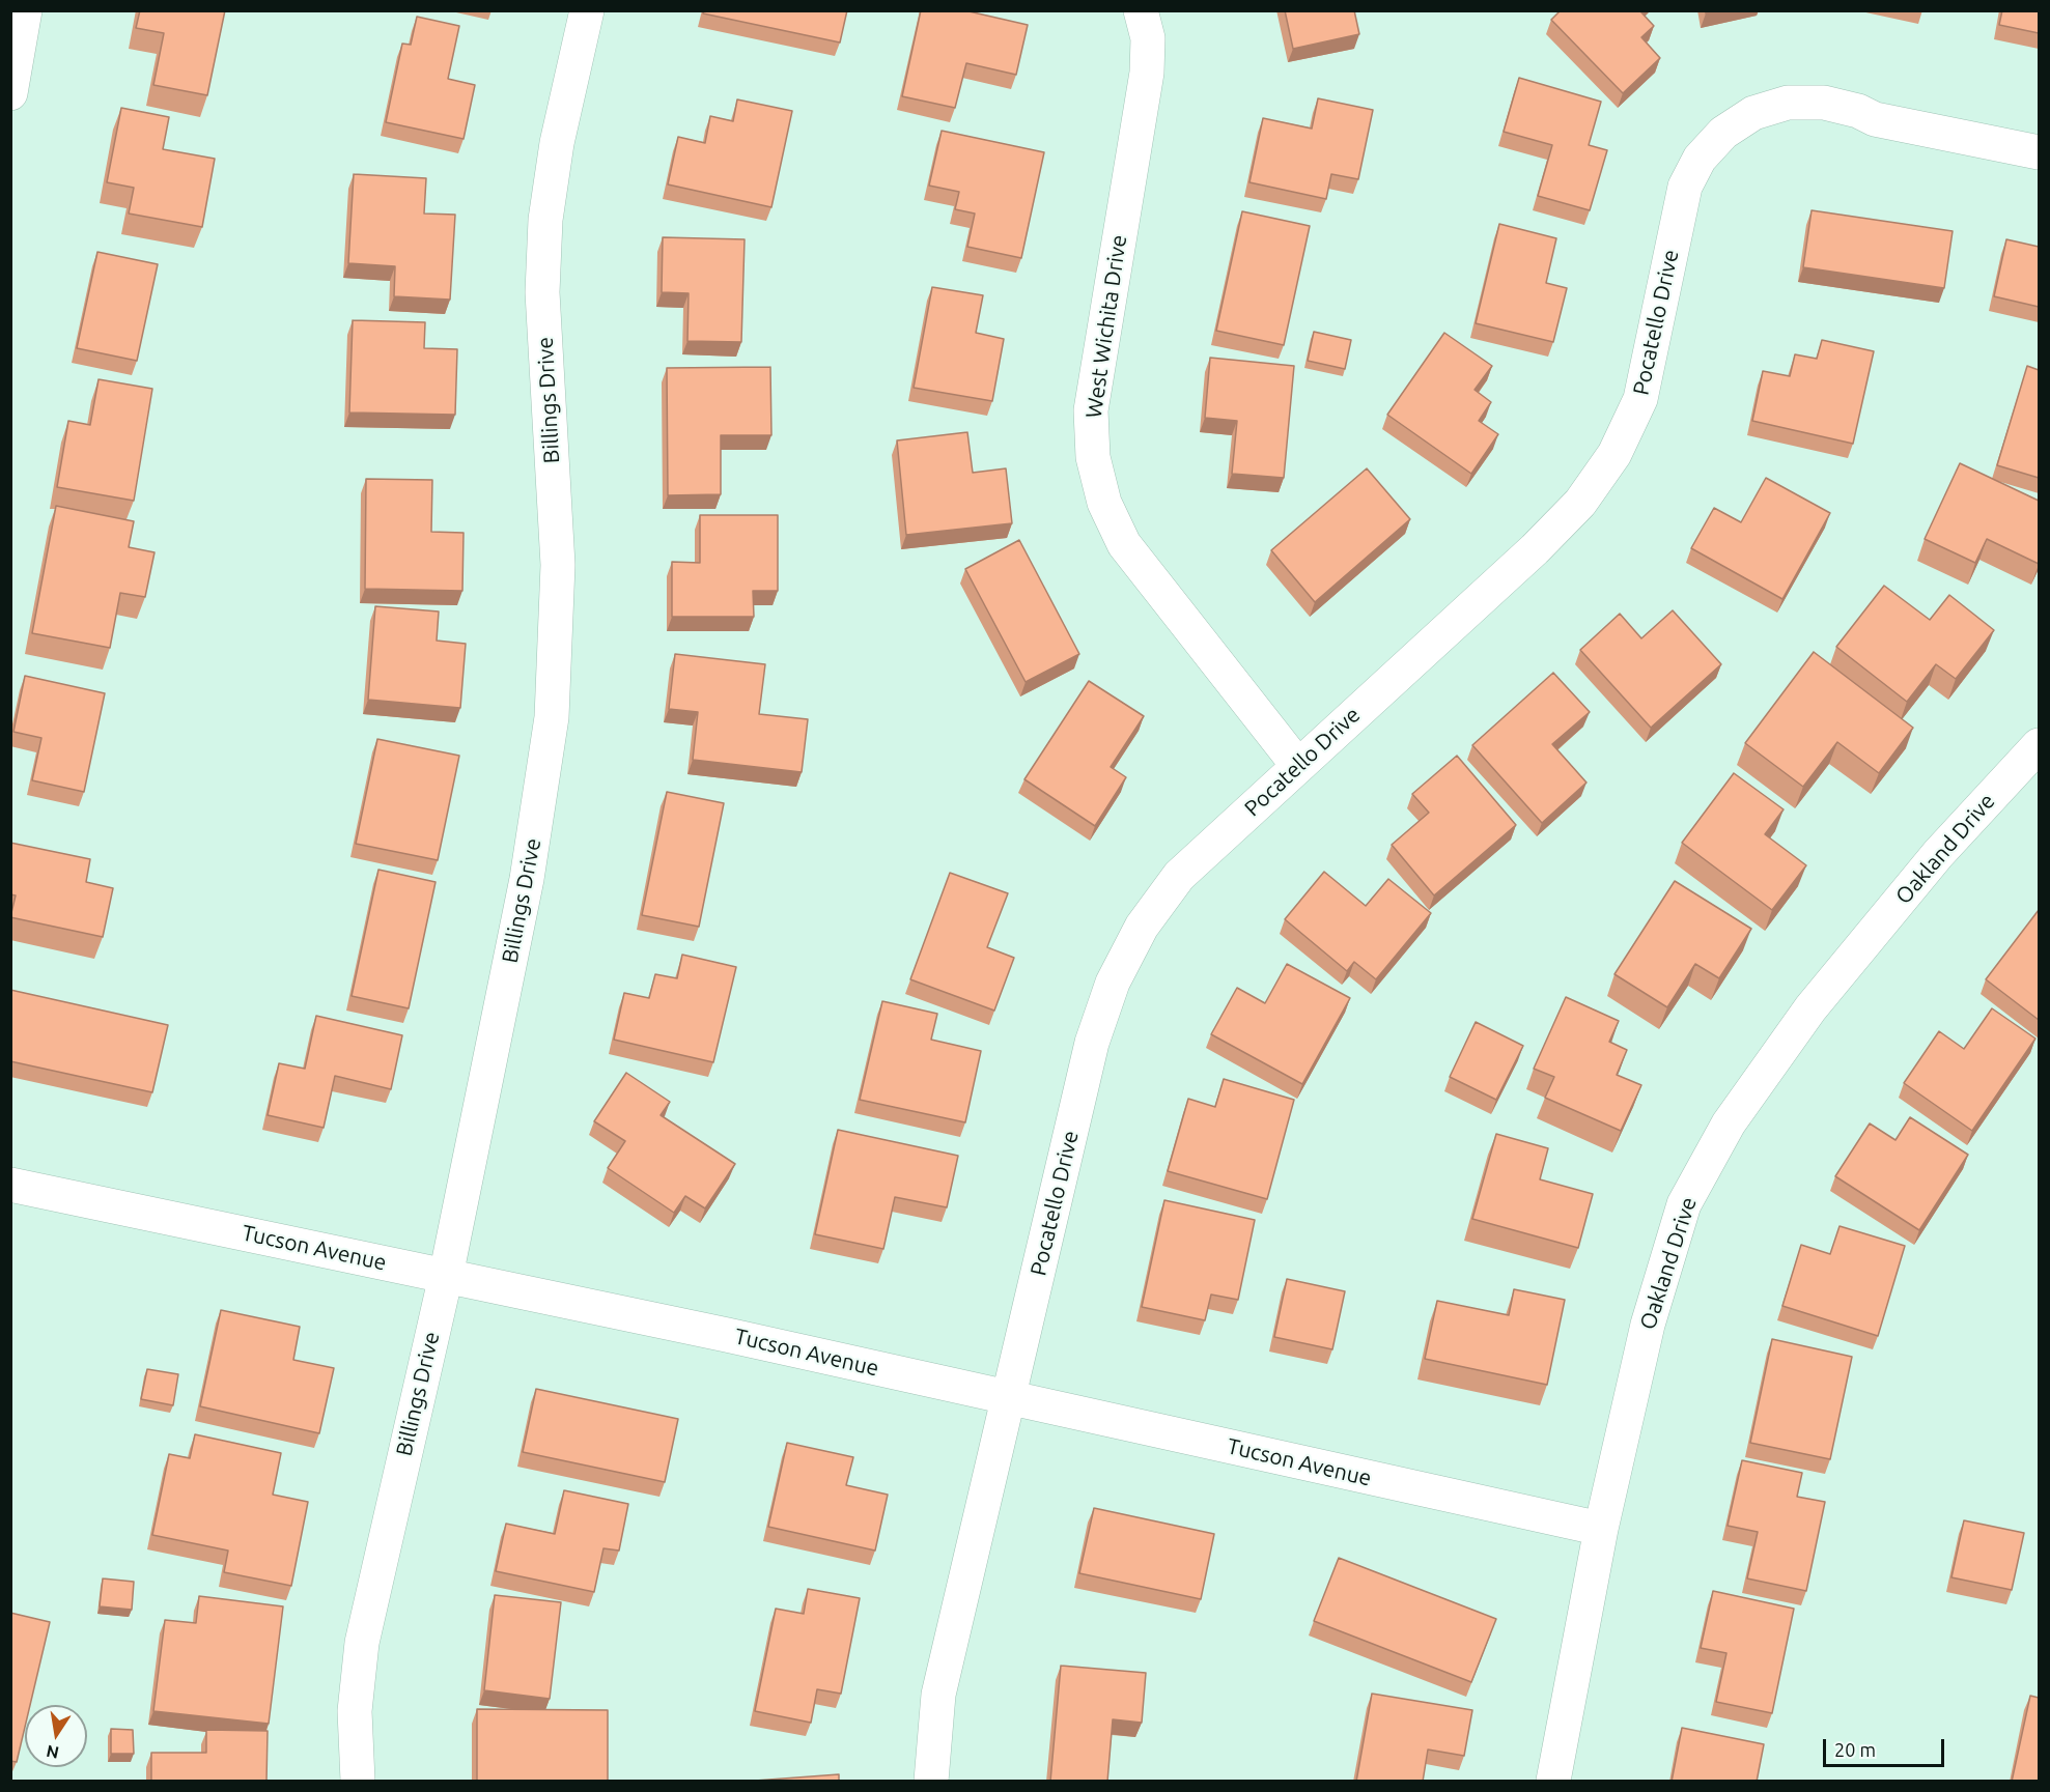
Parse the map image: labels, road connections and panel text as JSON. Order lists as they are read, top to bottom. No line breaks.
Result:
{"streets":{"street":["Pocatello Drive","West Wichita Drive","Billings Drive","Oakland Drive","Tucson Avenue"]},"crossings":[["Pocatello Drive","West Wichita Drive"],["Pocatello Drive","Tucson Avenue"],["Billings Drive","Tucson Avenue"],["Oakland Drive","Tucson Avenue"]],"scale_bar":"20 m","north":"bottom"}
